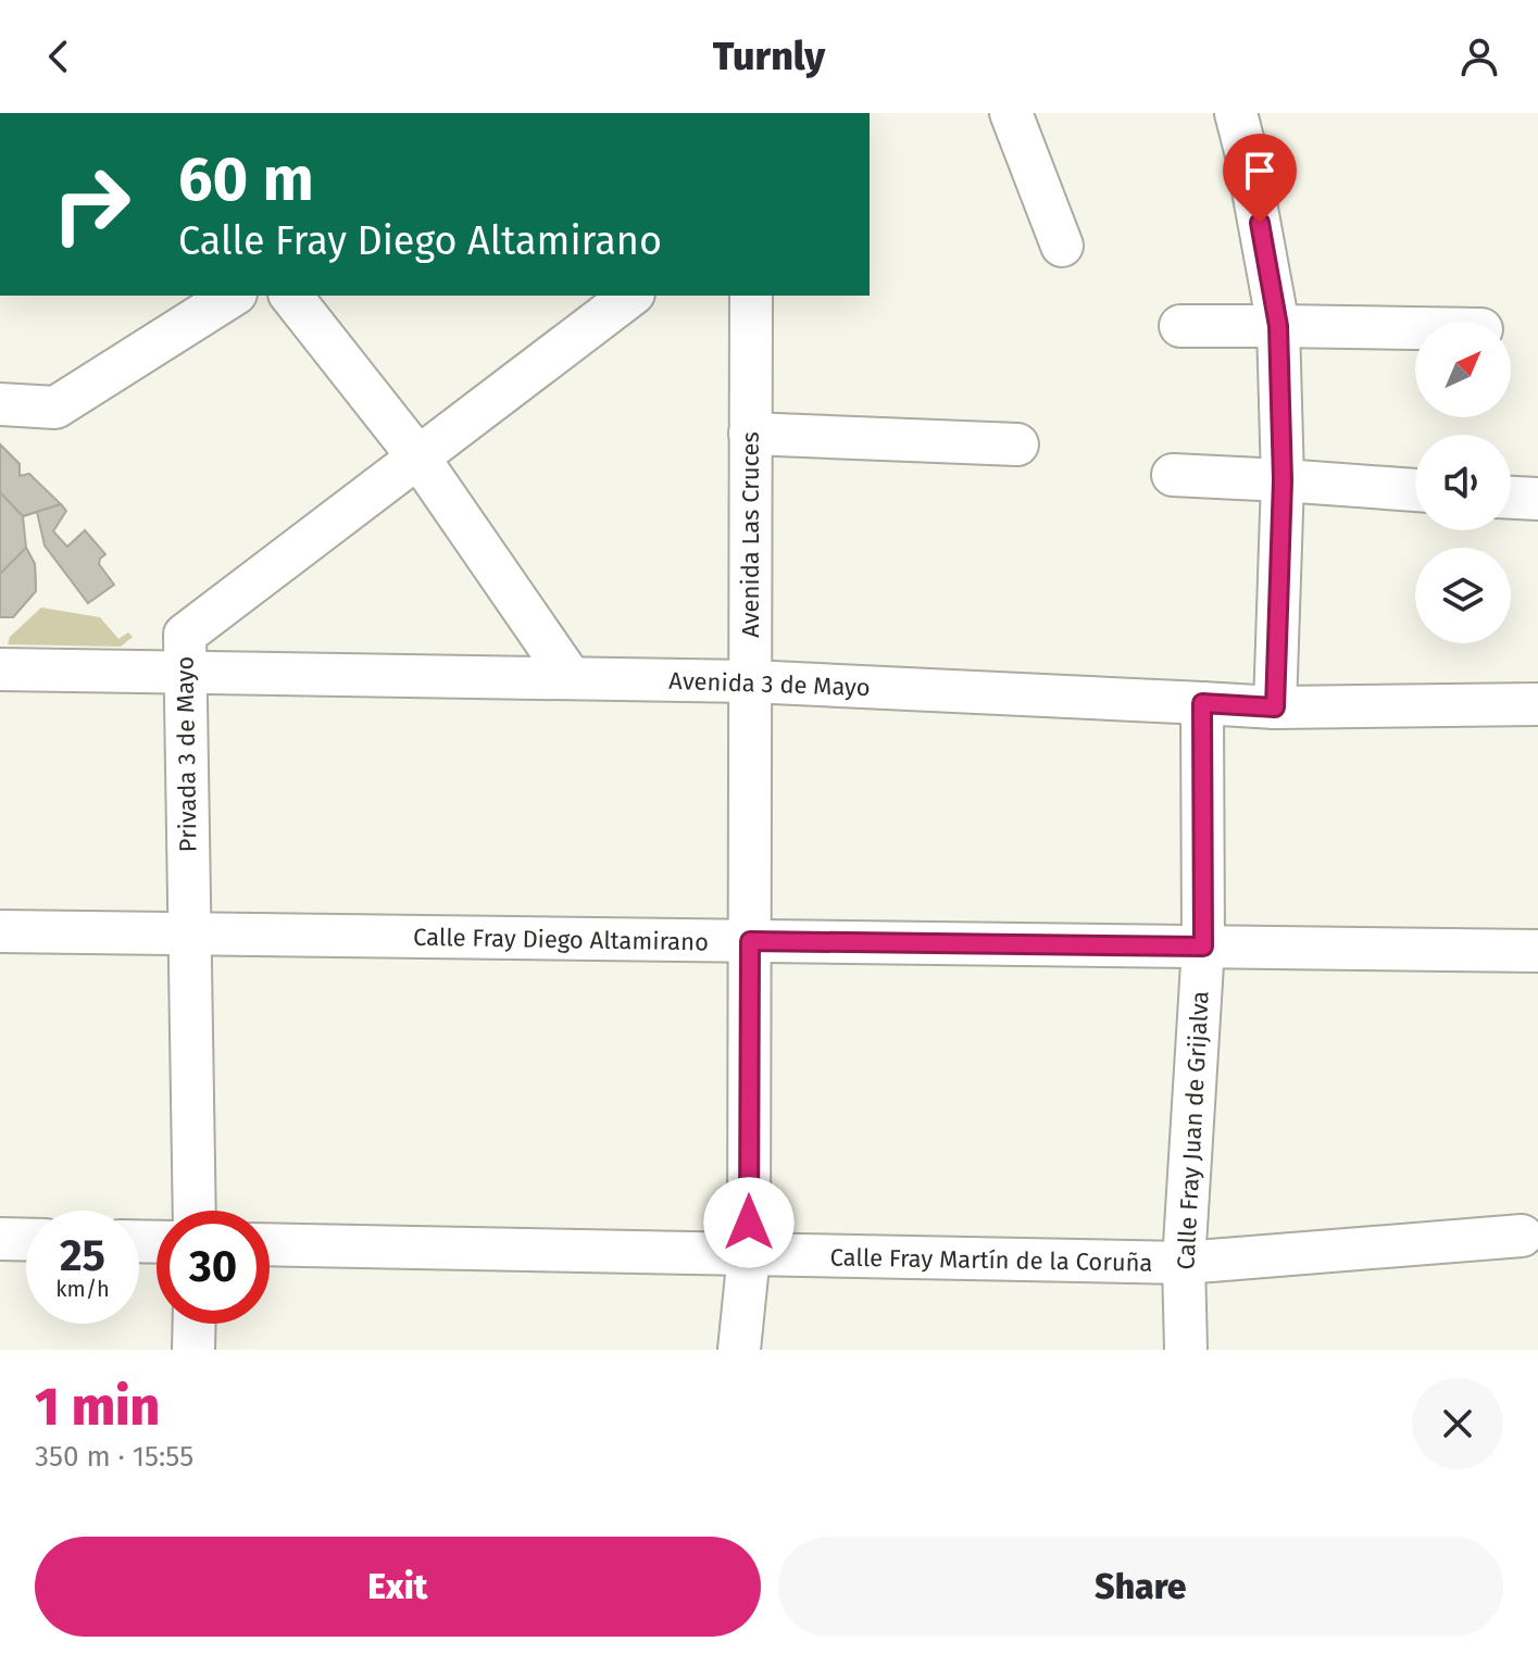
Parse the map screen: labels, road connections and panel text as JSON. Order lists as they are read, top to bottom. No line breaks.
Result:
{"streets":{"street":["Avenida Las Cruces","Avenida 3 de Mayo","Privada 3 de Mayo","Calle Fray Diego Altamirano","Calle Fray Juan de Grijalva","Calle Fray Martín de la Coruña"]},"crossings":[["Avenida Las Cruces","Avenida 3 de Mayo"],["Avenida Las Cruces","Calle Fray Diego Altamirano"],["Avenida Las Cruces","Calle Fray Martín de la Coruña"],["Avenida 3 de Mayo","Privada 3 de Mayo"],["Avenida 3 de Mayo","Calle Fray Juan de Grijalva"],["Privada 3 de Mayo","Calle Fray Diego Altamirano"],["Calle Fray Diego Altamirano","Calle Fray Juan de Grijalva"],["Calle Fray Juan de Grijalva","Calle Fray Martín de la Coruña"]],"north":"top right","page":{"header":"Turnly","turn":["60 m","Calle Fray Diego Altamirano"],"speed":"25 km/h","limit":"30","heading":["1 min","350 m · 15:55"],"buttons":["Exit","Share"]}}
